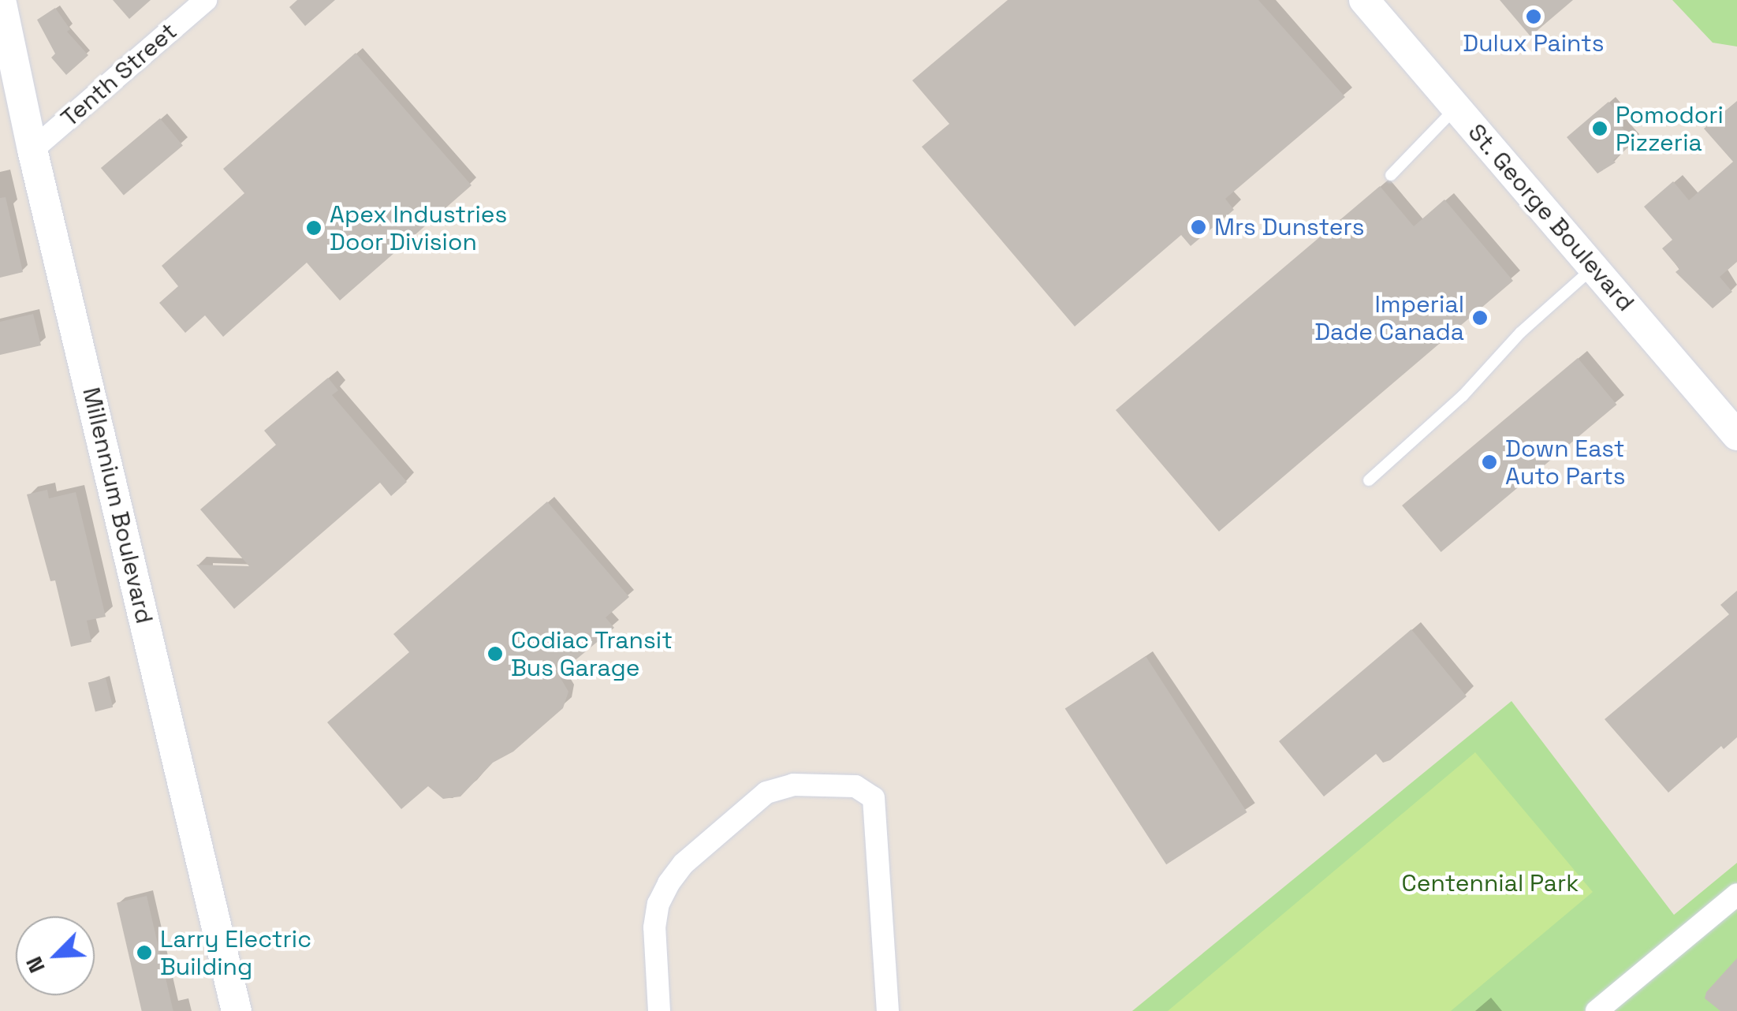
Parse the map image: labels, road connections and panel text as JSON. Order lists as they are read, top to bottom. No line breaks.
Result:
{"streets":{"main road":["St. George Boulevard","Millennium Boulevard"],"street":["Tenth Street"]},"crossings":[["Tenth Street","Millennium Boulevard"]],"parks":["Centennial Park"],"places":["Dulux Paints","Pomodori Pizzeria","Mrs Dunsters","Apex Industries Door Division","Imperial Dade Canada","Down East Auto Parts","Codiac Transit Bus Garage","Larry Electric Building"],"north":"bottom left"}
